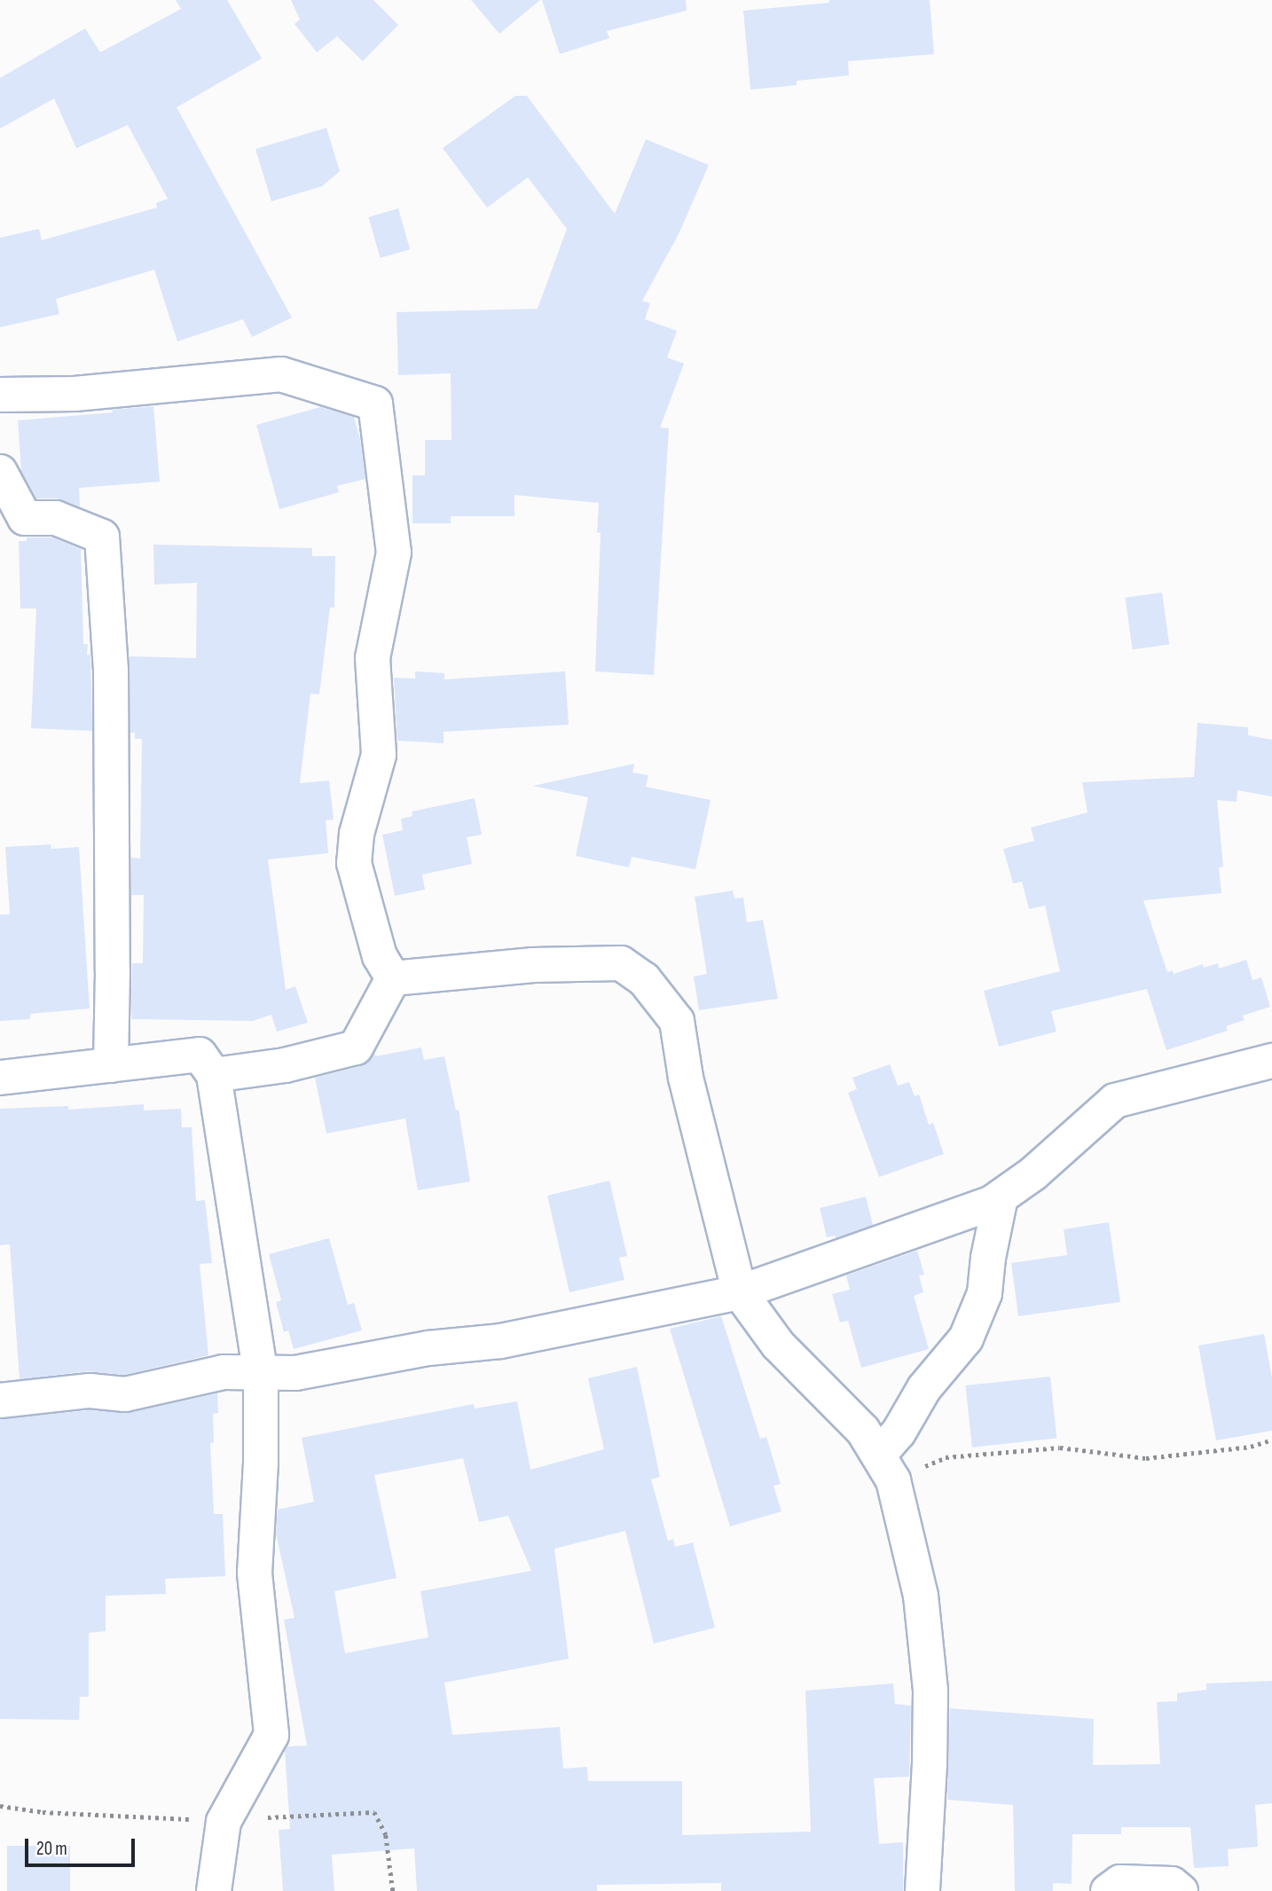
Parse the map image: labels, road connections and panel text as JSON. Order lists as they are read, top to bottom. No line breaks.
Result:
{"scale_bar":"20 m"}
